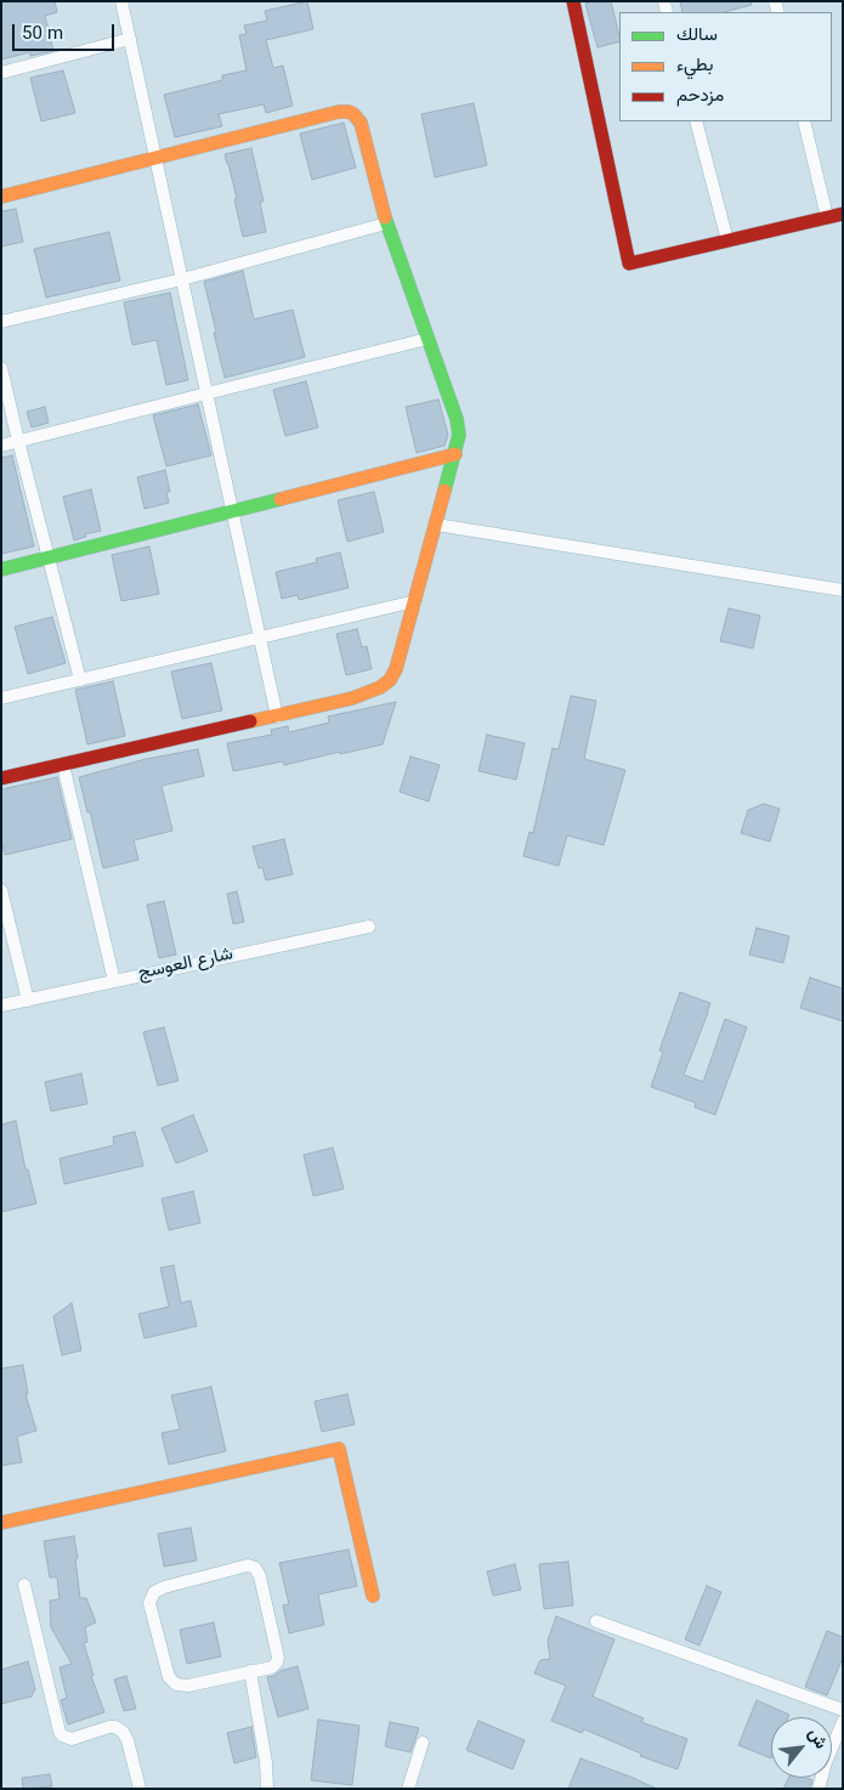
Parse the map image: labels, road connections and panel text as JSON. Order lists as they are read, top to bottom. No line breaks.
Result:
{"streets":{"street":["شارع العوسج"]},"legend":["سالك","بطيء","مزدحم"],"scale_bar":"50 m","north":"top right"}
